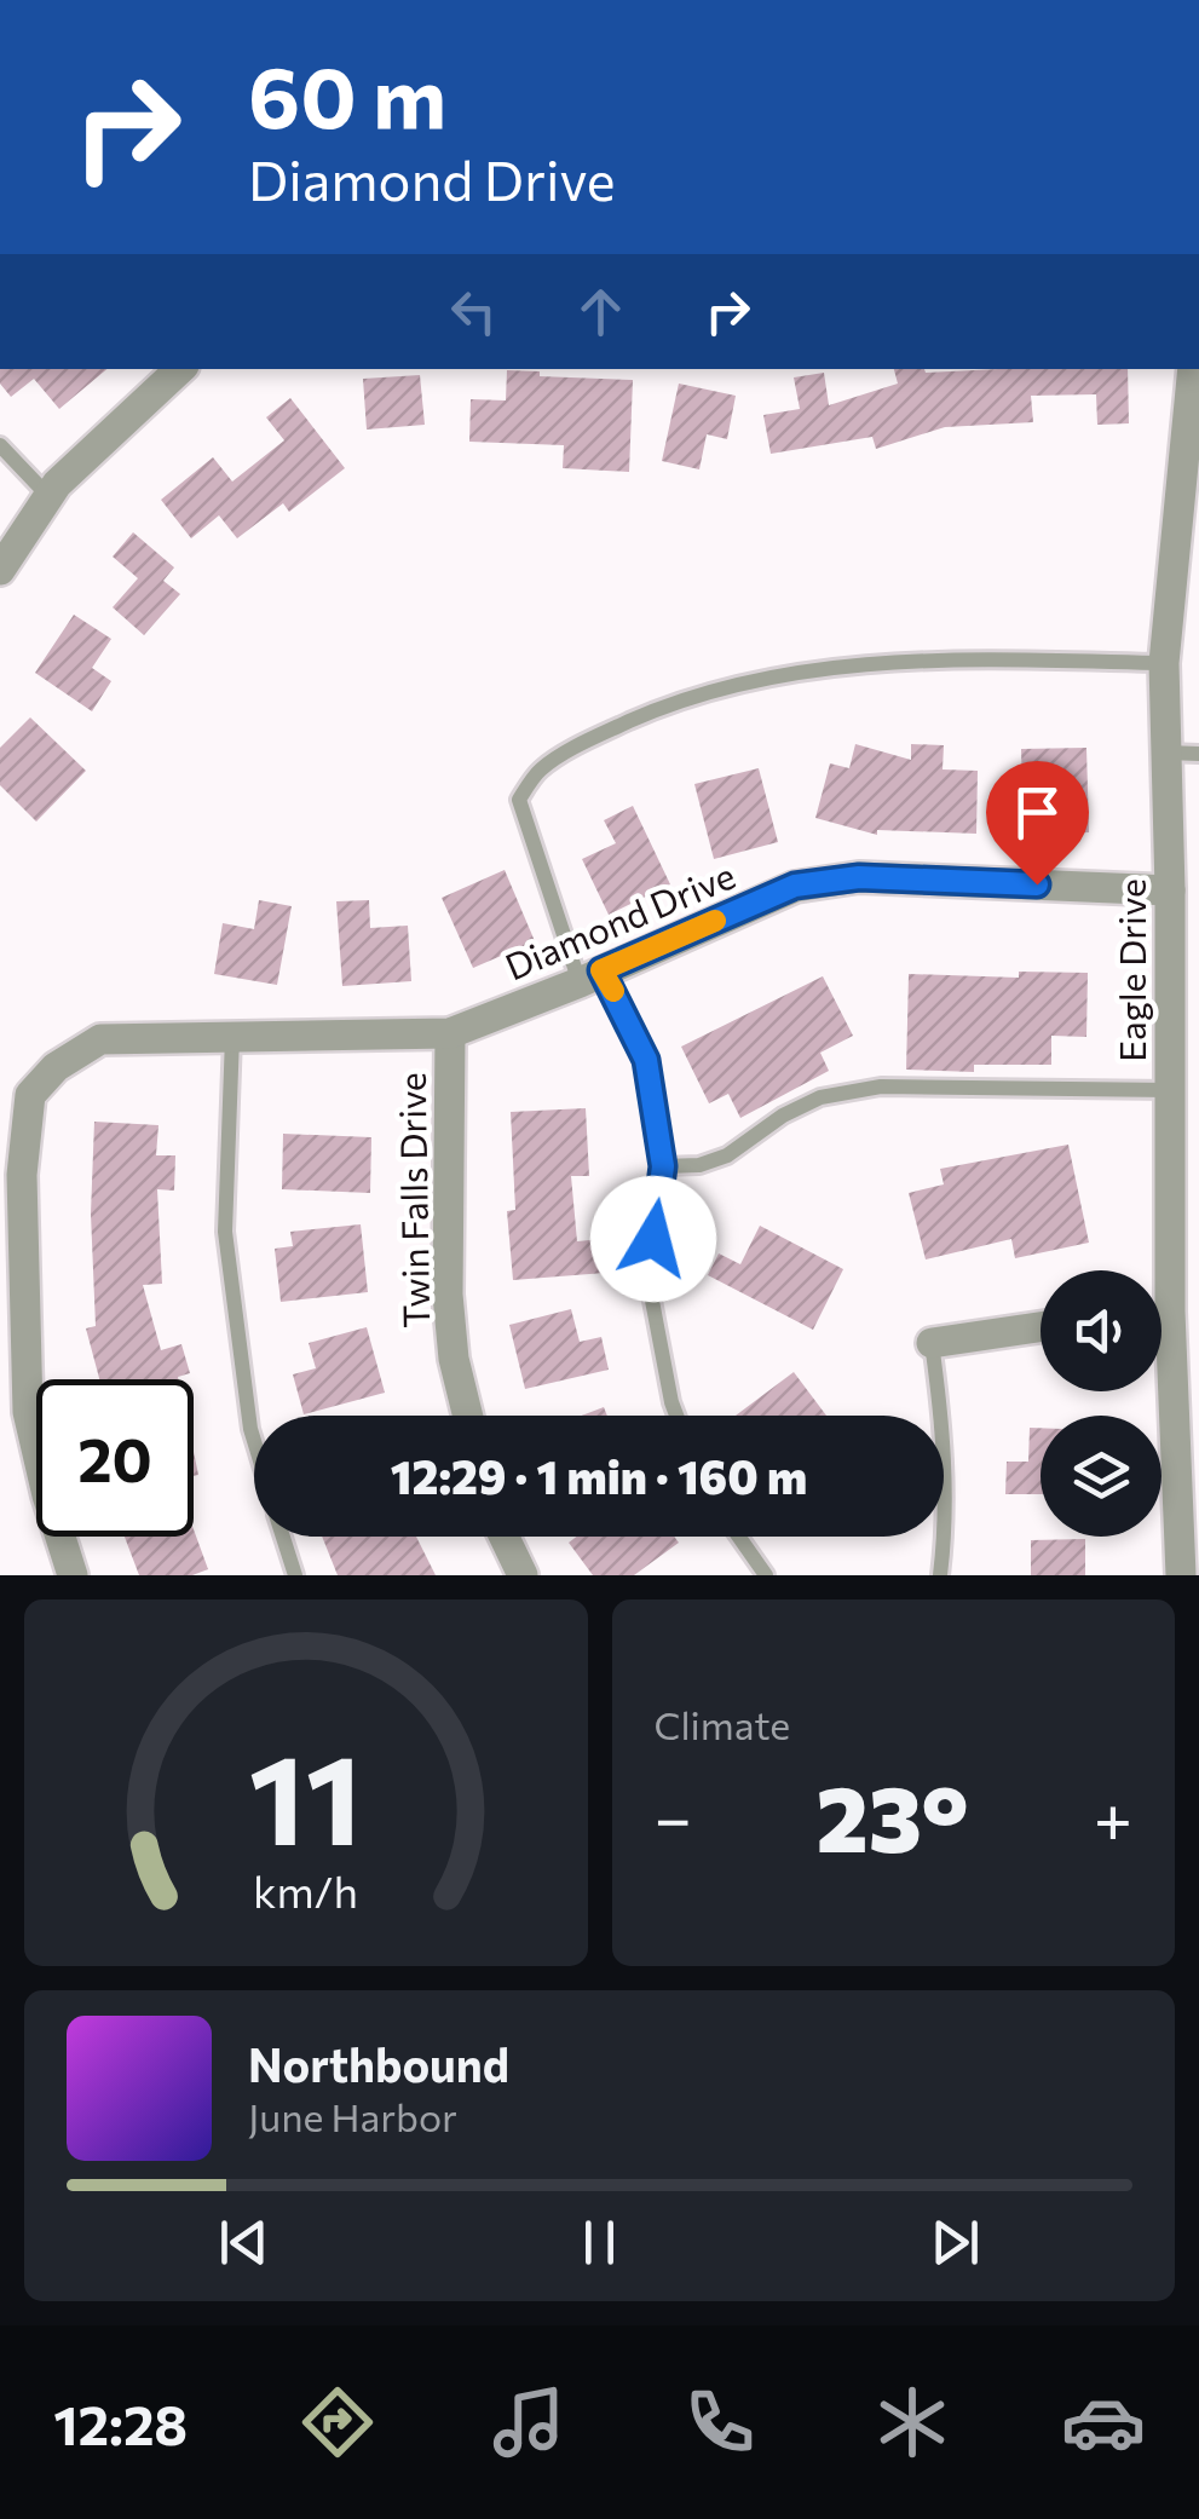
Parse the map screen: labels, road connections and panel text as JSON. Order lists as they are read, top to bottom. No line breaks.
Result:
{"streets":{"street":["Diamond Drive","Eagle Drive","Twin Falls Drive"]},"crossings":[["Diamond Drive","Eagle Drive"],["Diamond Drive","Twin Falls Drive"]],"page":{"turn":["60 m","Diamond Drive"],"limit":"20","trip":"12:29 · 1 min · 160 m","tile":"Climate","heat":["−","23°","+"],"song":["Northbound","June Harbor"],"tabs":"12:28","gauge":["11","km/h"]}}
